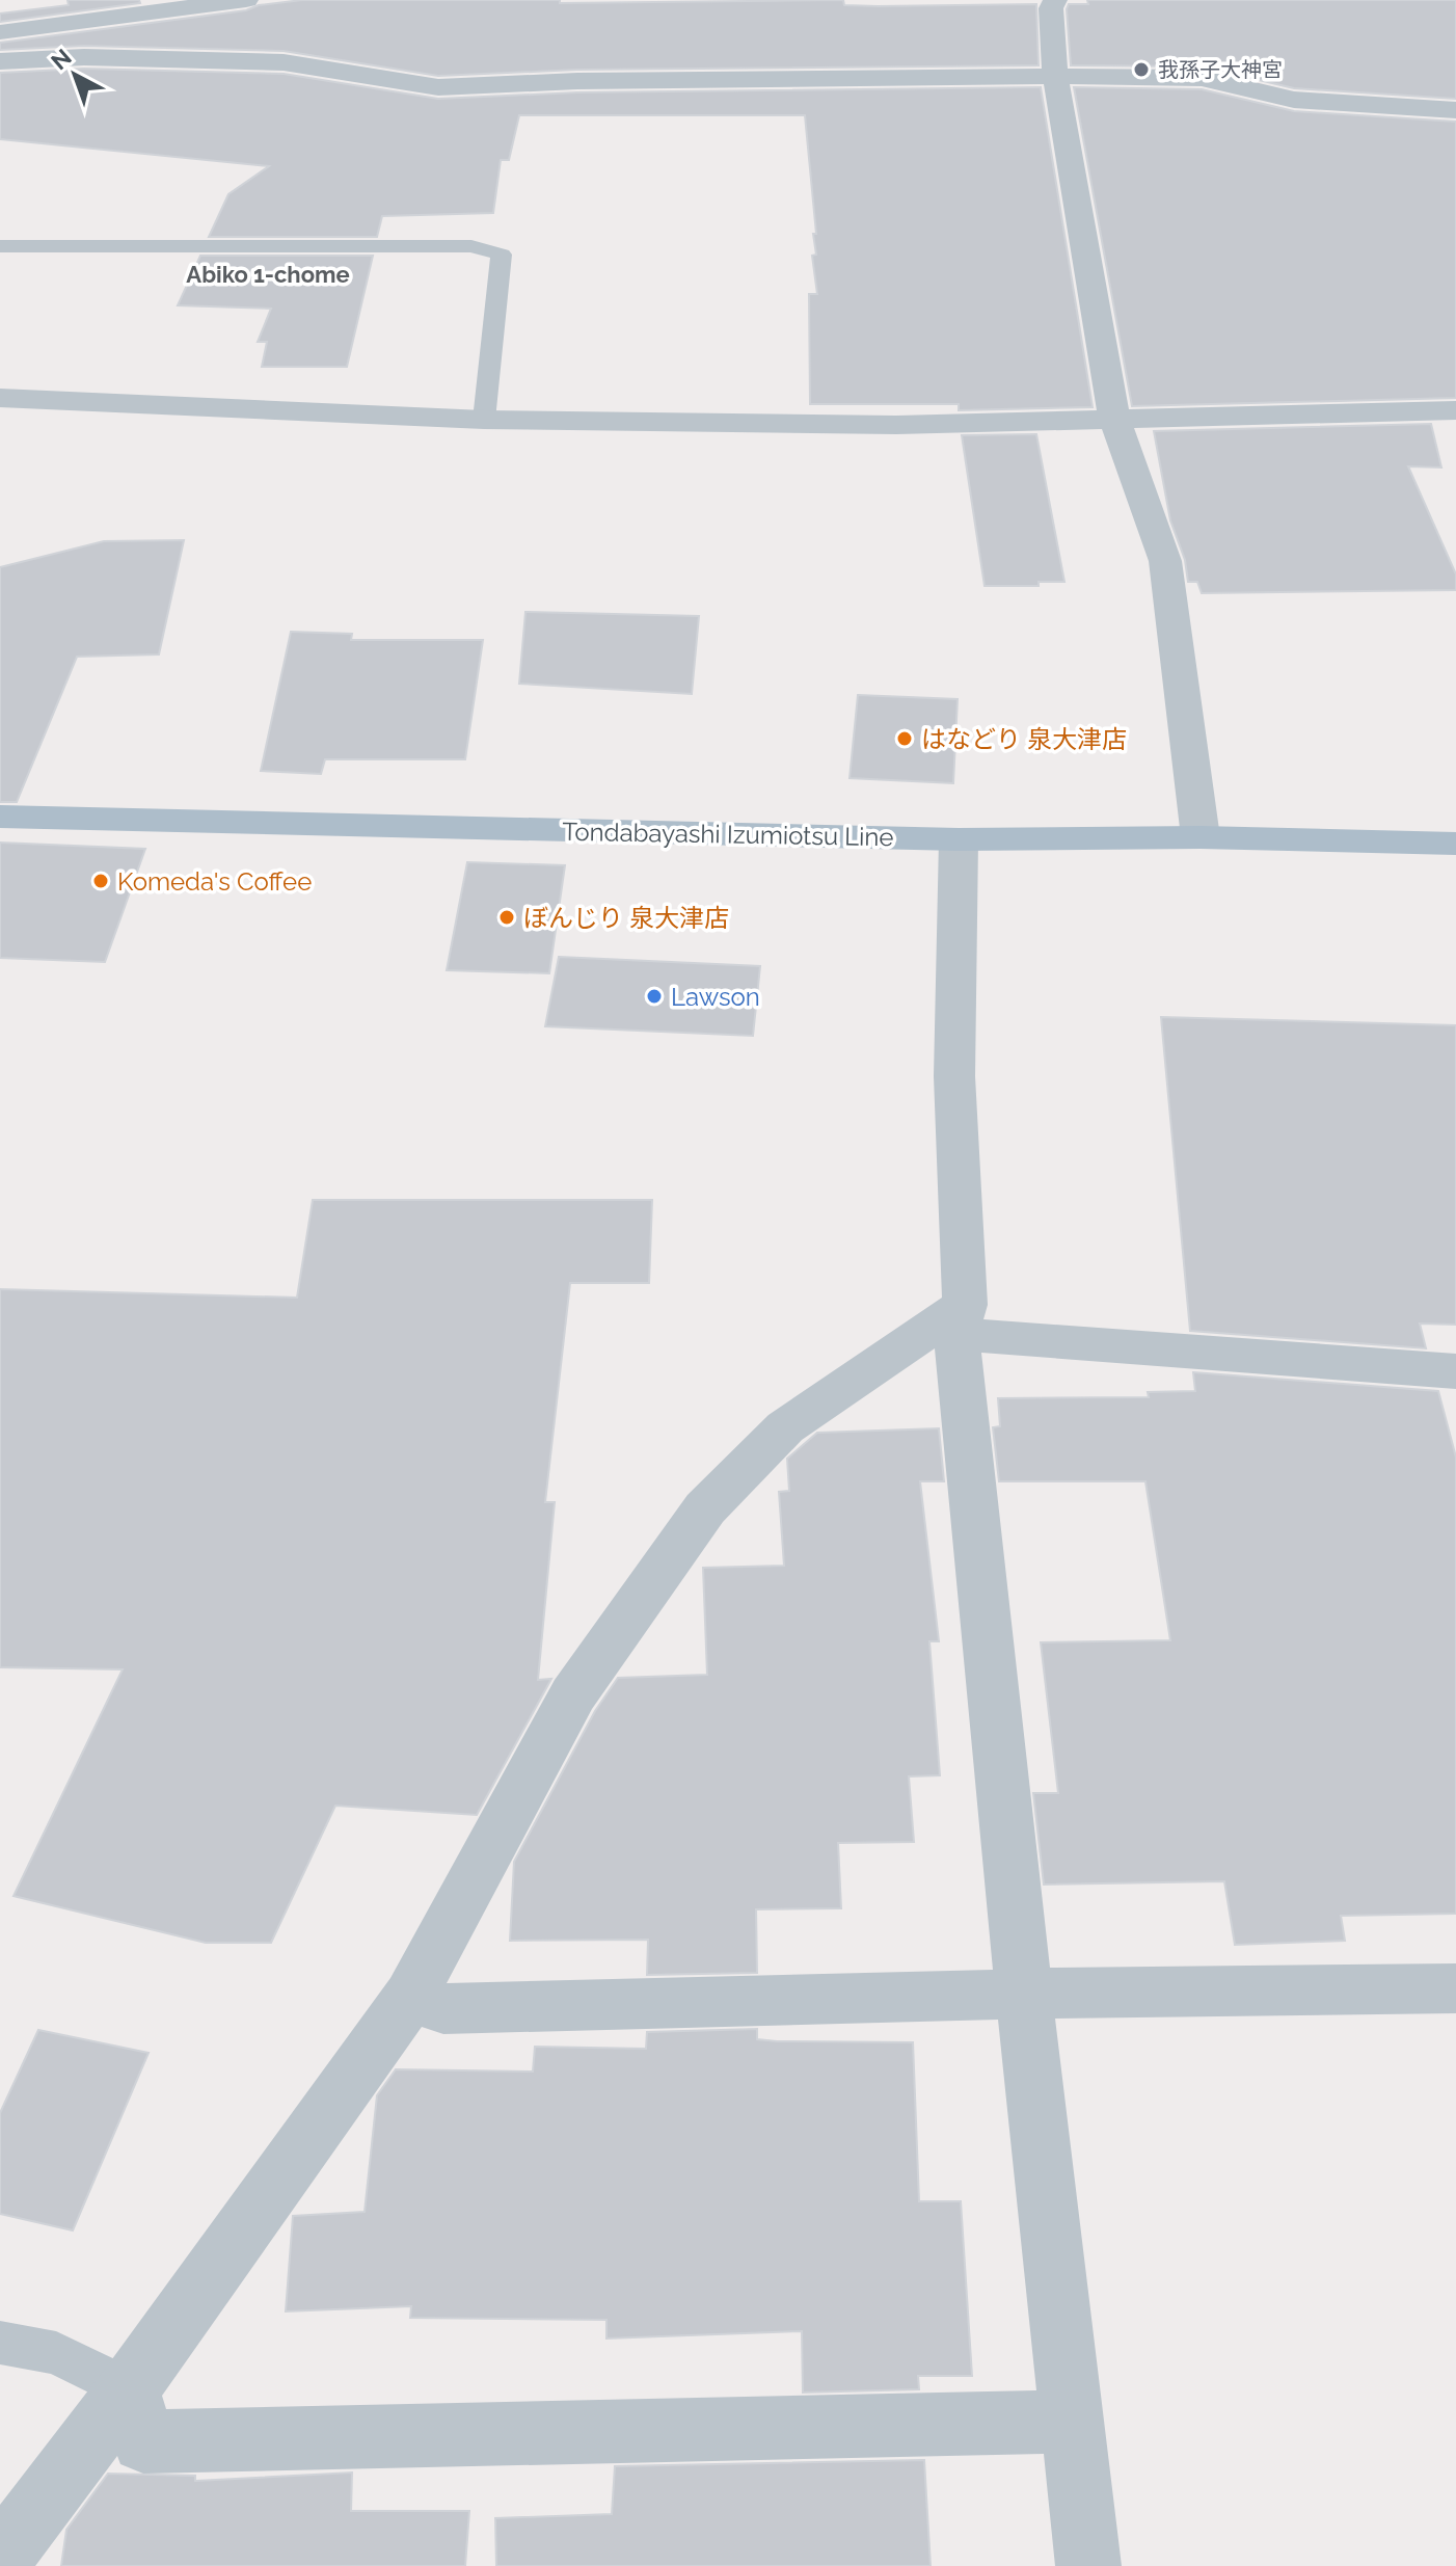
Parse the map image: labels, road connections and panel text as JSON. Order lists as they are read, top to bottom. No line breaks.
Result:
{"streets":{"main road":["Tondabayashi Izumiotsu Line"]},"districts":["Abiko 1-chome"],"places":["我孫子大神宮","はなどり 泉大津店","Komeda's Coffee","ぼんじり 泉大津店","Lawson"],"north":"top left"}
